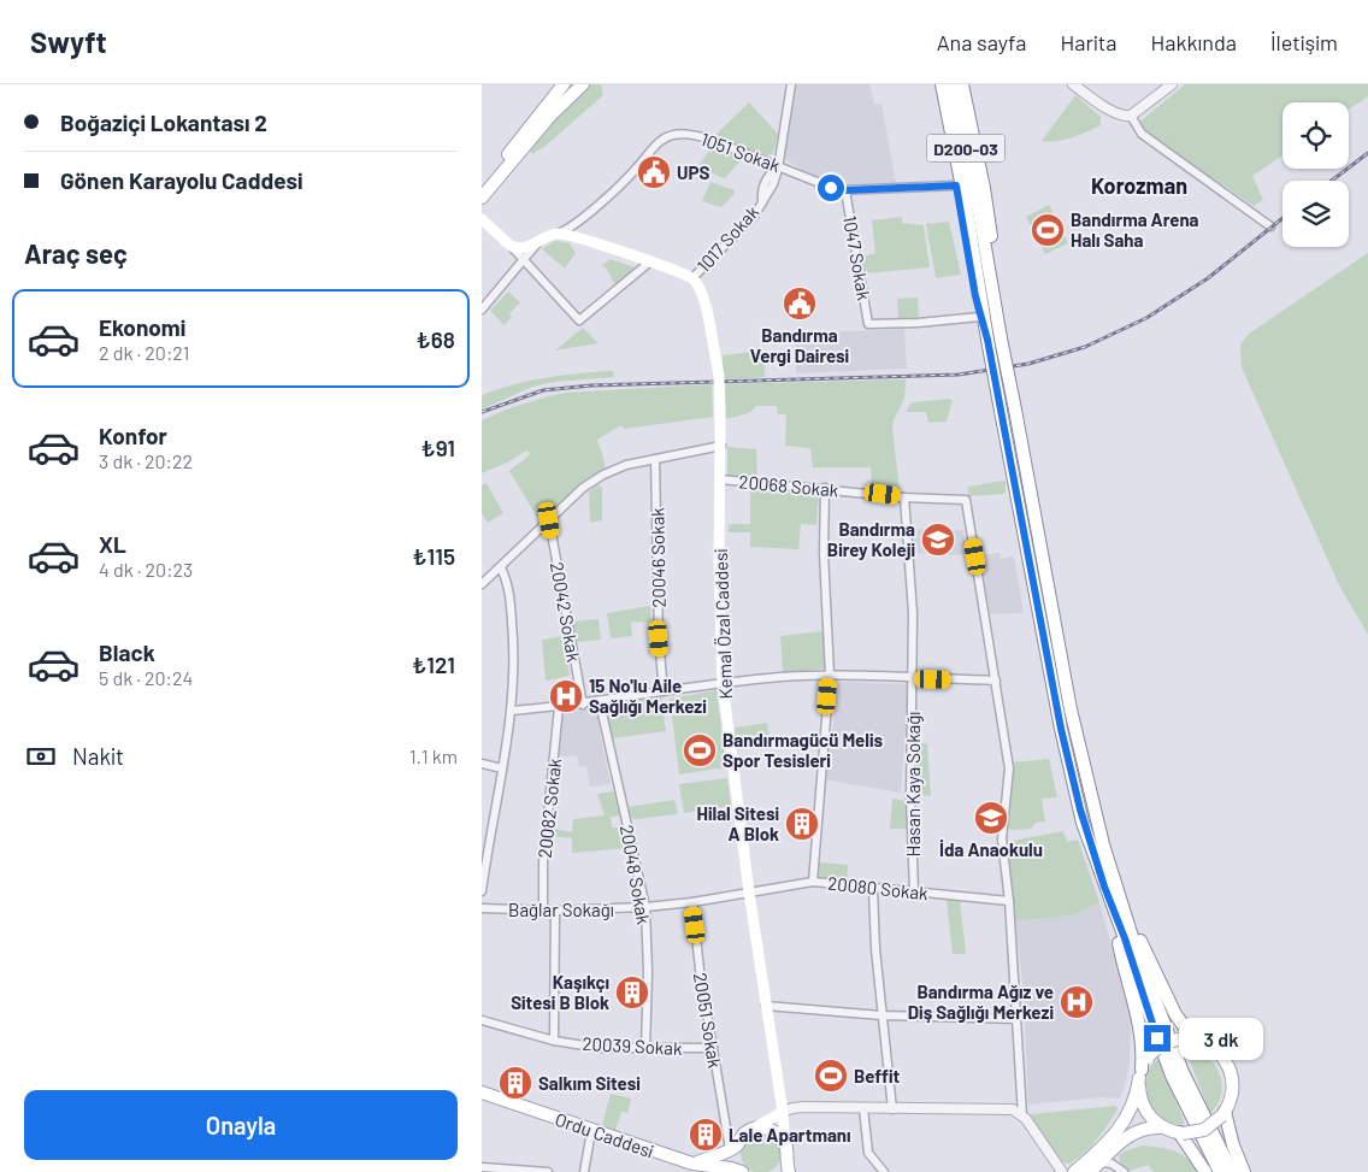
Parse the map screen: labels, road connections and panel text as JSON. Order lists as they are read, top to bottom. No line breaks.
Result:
{"streets":{"main road":["D200-03","Kemal Özal Caddesi","Ordu Caddesi"],"street":["1051 Sokak","1017 Sokak","1047 Sokak","20068 Sokak","20046 Sokak","20042 Sokak","Hasan Kaya Sokağı","20082 Sokak","20048 Sokak","20080 Sokak","Bağlar Sokağı","20051 Sokak","20039 Sokak"]},"crossings":[["1051 Sokak","1017 Sokak"],["1051 Sokak","1047 Sokak"],["1017 Sokak","Kemal Özal Caddesi"],["20068 Sokak","Kemal Özal Caddesi"],["20068 Sokak","Hasan Kaya Sokağı"],["Kemal Özal Caddesi","20080 Sokak"],["Kemal Özal Caddesi","Bağlar Sokağı"],["Hasan Kaya Sokağı","20080 Sokak"],["20082 Sokak","Bağlar Sokağı"],["20048 Sokak","Bağlar Sokağı"],["20048 Sokak","20039 Sokak"],["20080 Sokak","Bağlar Sokağı"],["Bağlar Sokağı","20051 Sokak"],["20051 Sokak","20039 Sokak"]],"districts":["Korozman"],"places":{"public building":["UPS","Bandırma Vergi Dairesi"],"sports":["Bandırma Arena Halı Saha","Bandırmagücü Melis Spor Tesisleri","Beffit"],"school or university":["Bandırma Birey Koleji","İda Anaokulu"],"hospital":["15 No'lu Aile Sağlığı Merkezi","Bandırma Ağız ve Diş Sağlığı Merkezi"],"building":["Hilal Sitesi A Blok","Kaşıkçı Sitesi B Blok","Salkım Sitesi","Lale Apartmanı"]},"page":{"header":"Swyft","nav":["Ana sayfa","Harita","Hakkında","İletişim"],"banner":["Boğaziçi Lokantası 2","Gönen Karayolu Caddesi"],"heading":"Araç seç","list":[{"name":"Ekonomi","note":"2 dk · 20:21","value":"₺68"},{"name":"Konfor","note":"3 dk · 20:22","value":"₺91"},{"name":"XL","note":"4 dk · 20:23","value":"₺115"},{"name":"Black","note":"5 dk · 20:24","value":"₺121"}],"pay":["Nakit","1.1 km"],"bubble":"3 dk","buttons":"Onayla"}}
